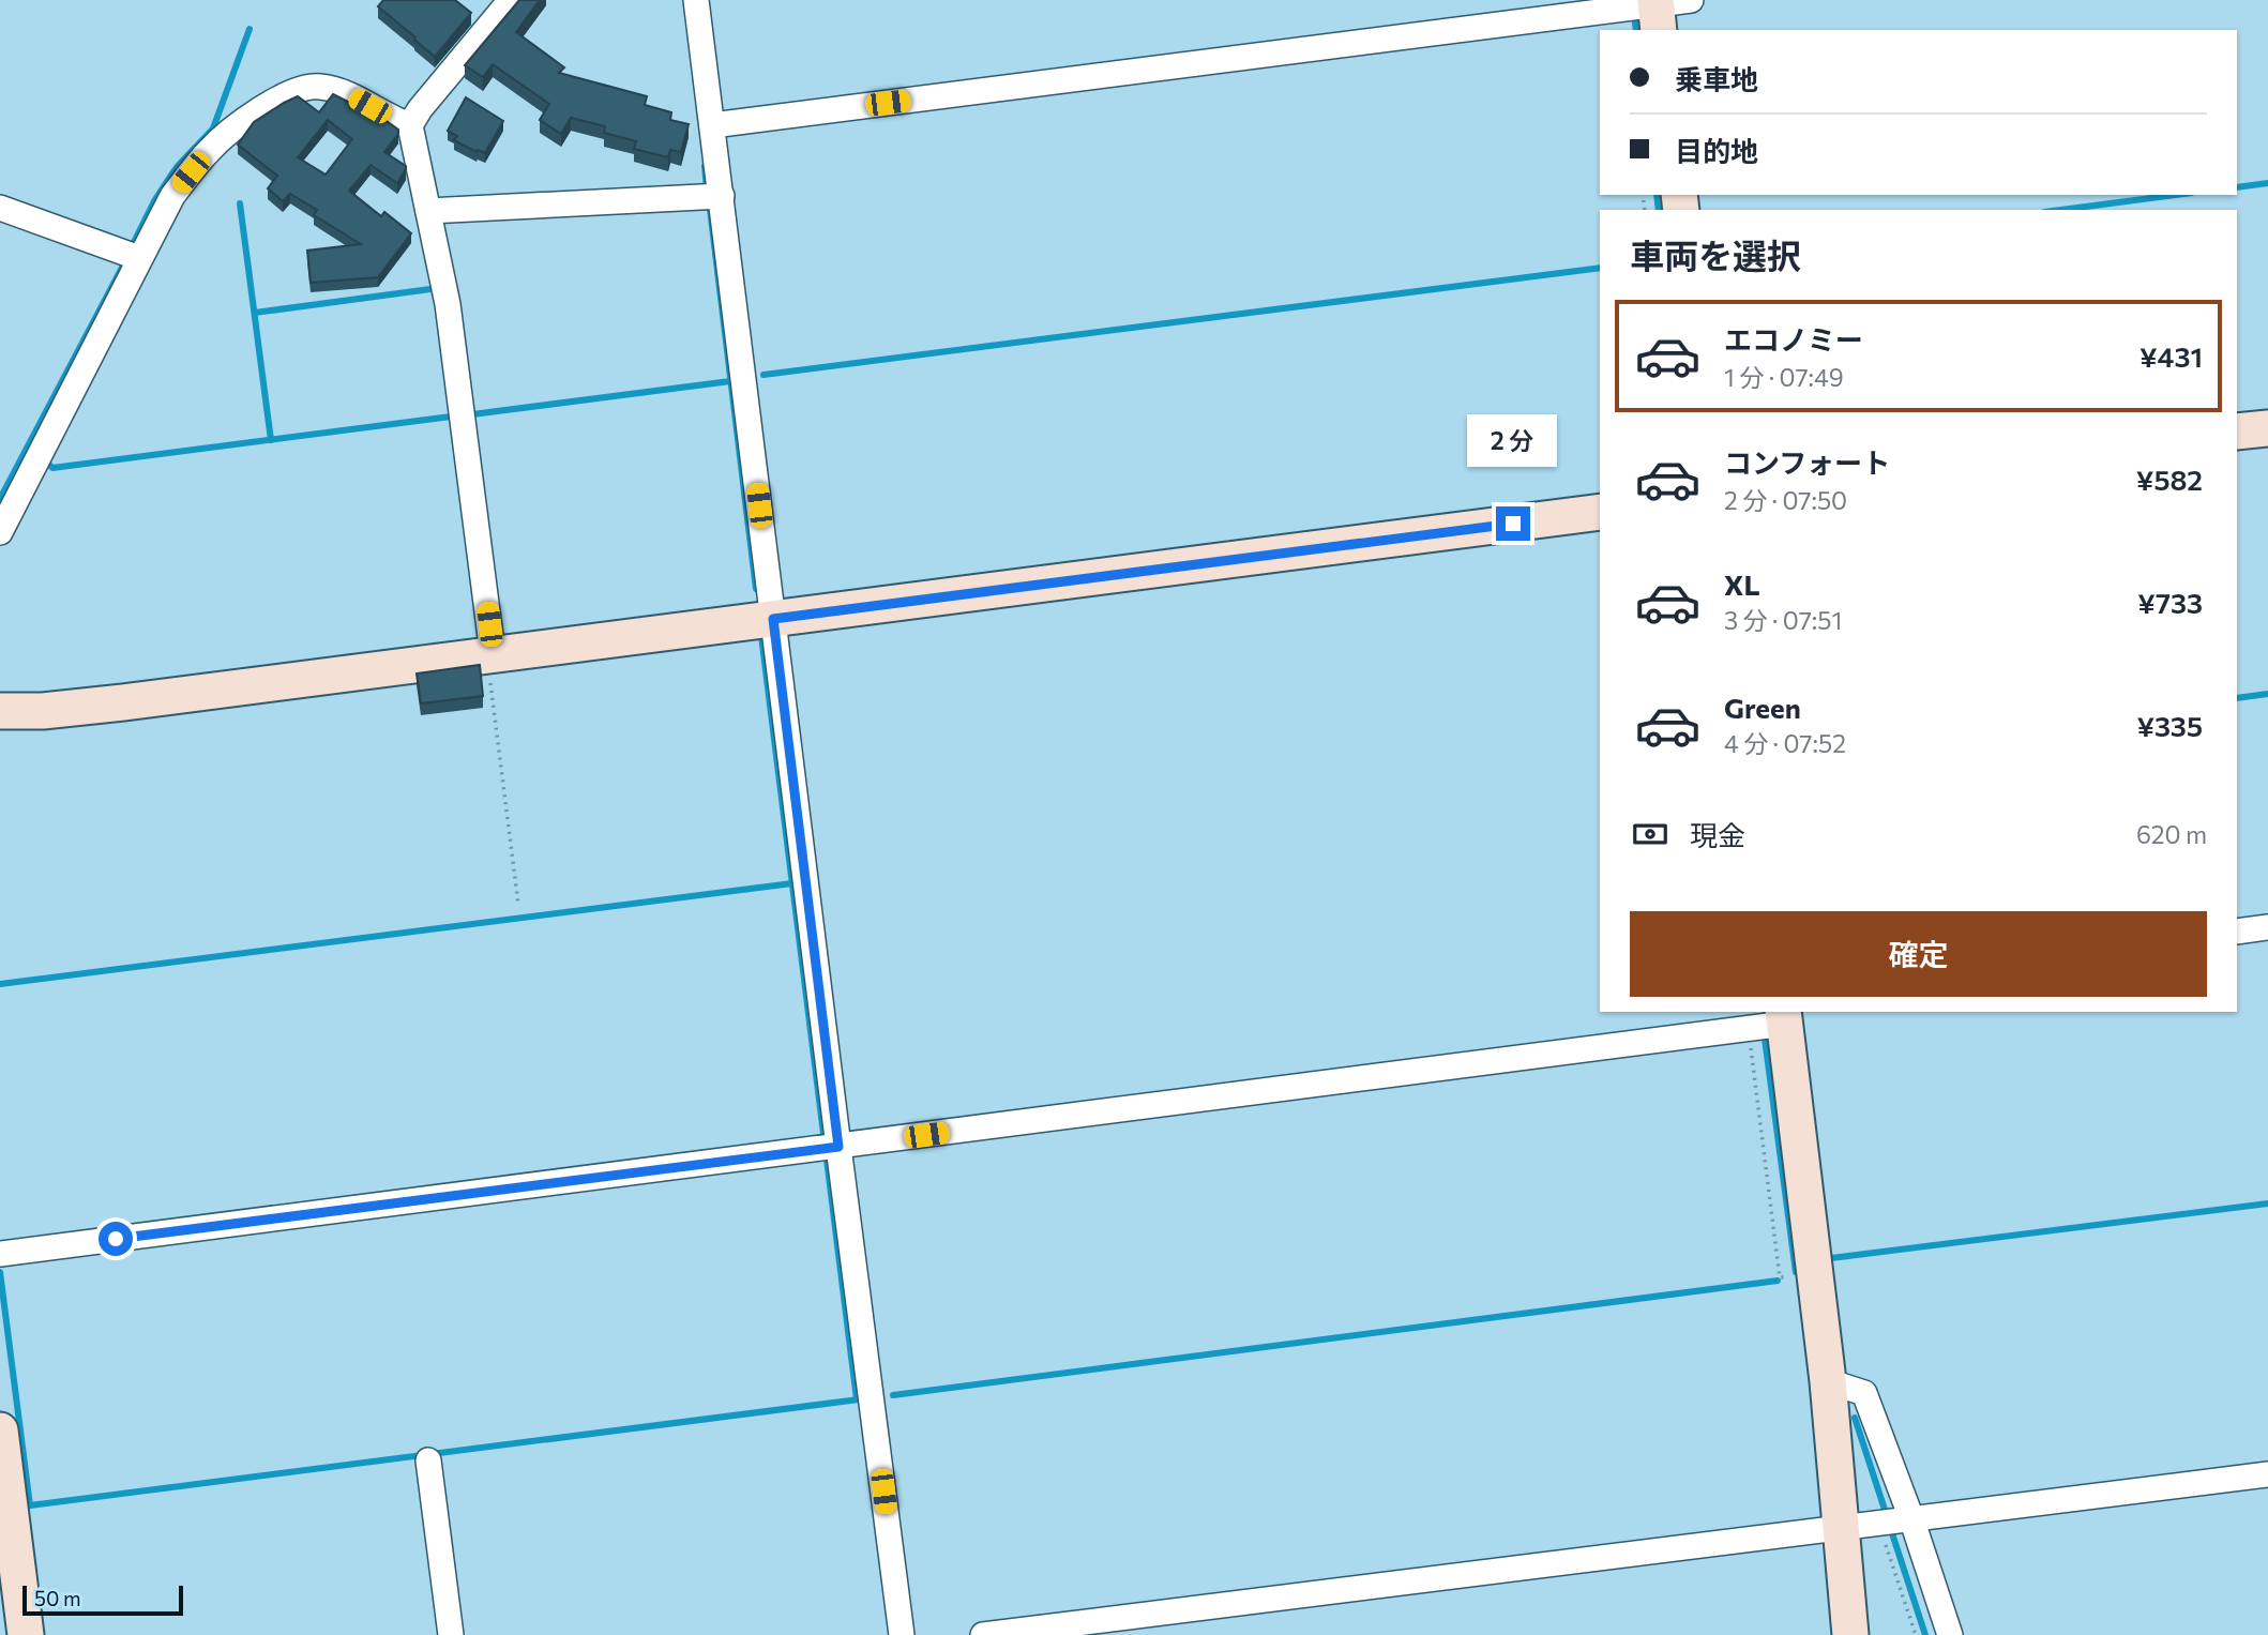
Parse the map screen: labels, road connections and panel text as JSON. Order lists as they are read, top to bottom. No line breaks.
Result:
{"scale_bar":"50 m","page":{"banner":["乗車地","目的地"],"heading":"車両を選択","list":[{"name":"エコノミー","note":"1 分 · 07:49","value":"¥431"},{"name":"コンフォート","note":"2 分 · 07:50","value":"¥582"},{"name":"XL","note":"3 分 · 07:51","value":"¥733"},{"name":"Green","note":"4 分 · 07:52","value":"¥335"}],"bubble":"2 分","pay":["現金","620 m"],"buttons":"確定","scale":"50 m"}}
